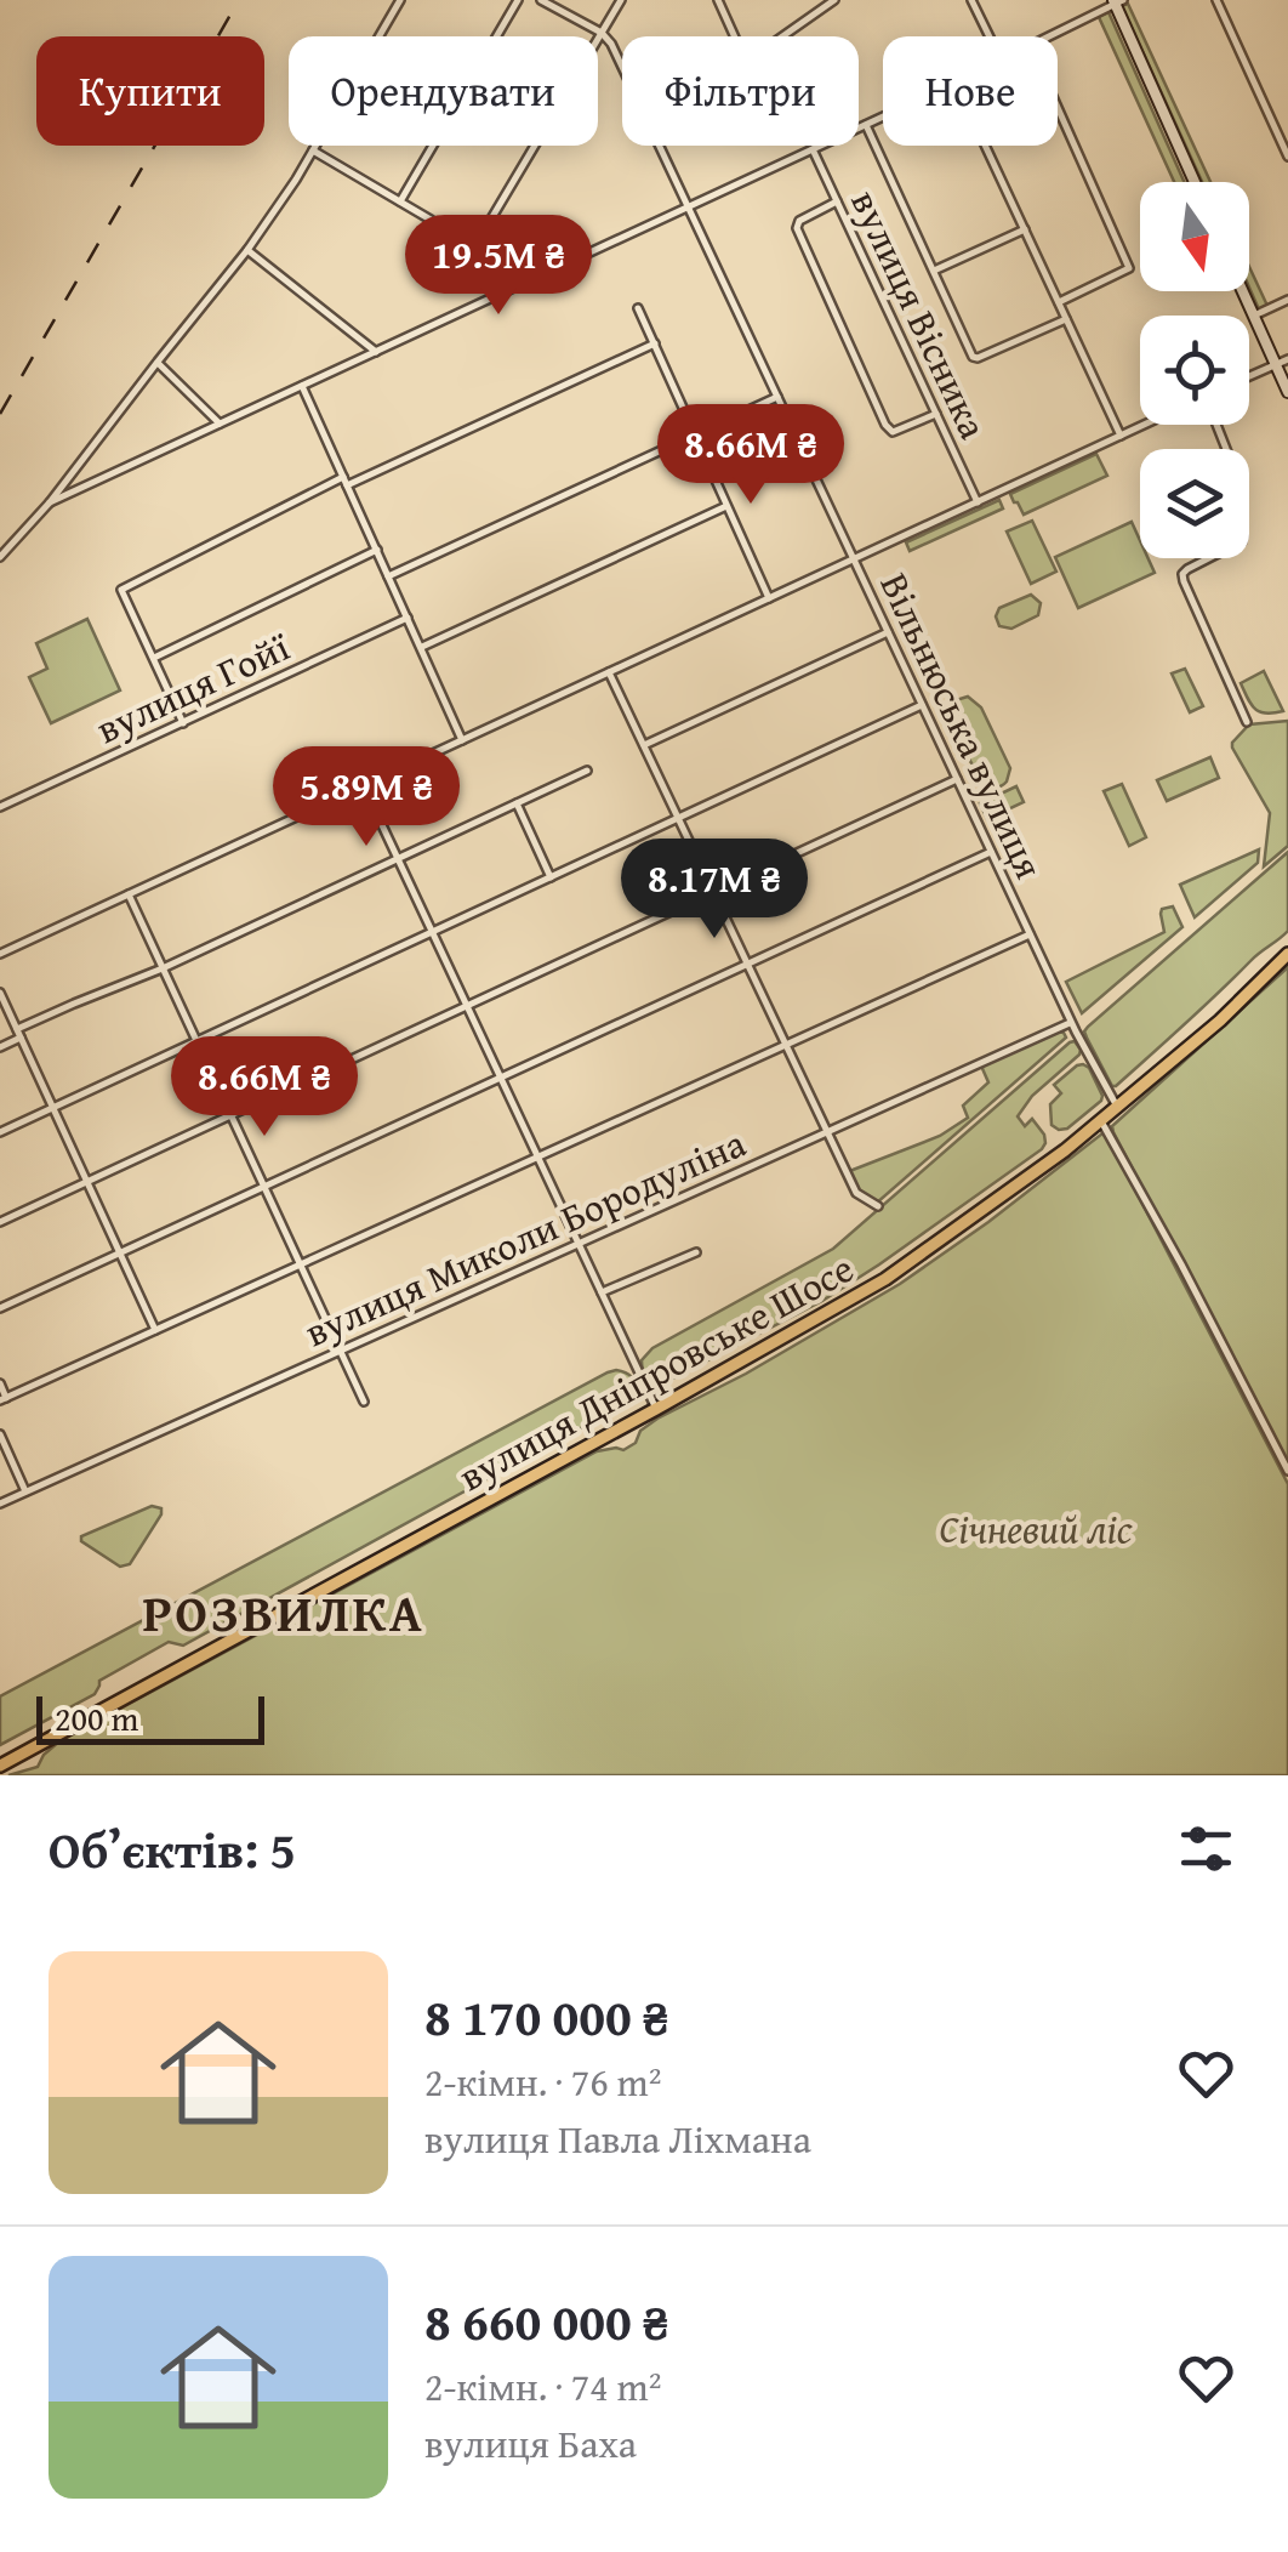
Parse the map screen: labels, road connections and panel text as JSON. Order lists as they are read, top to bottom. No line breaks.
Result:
{"streets":{"main road":["вулиця Дніпровське Шосе"],"street":["вулиця Вісника","вулиця Гойї","Вільнюська вулиця","вулиця Миколи Бородуліна"]},"crossings":[["Вільнюська вулиця","вулиця Миколи Бородуліна"],["Вільнюська вулиця","вулиця Дніпровське Шосе"]],"districts":["РОЗВИЛКА"],"parks":["Січневий ліс"],"scale_bar":"200 m","north":"bottom","page":{"chip":["Купити","Орендувати","Фільтри","Нове"],"price":["19.5M ₴","8.66M ₴","5.89M ₴","8.17M ₴","8.66M ₴"],"scale":"200 m","heading":"Об’єктів: 5","list":[{"name":"8 170 000 ₴","note":"2-кімн. · 76 m² · вулиця Павла Ліхмана"},{"name":"8 660 000 ₴","note":"2-кімн. · 74 m² · вулиця Баха"}]}}
